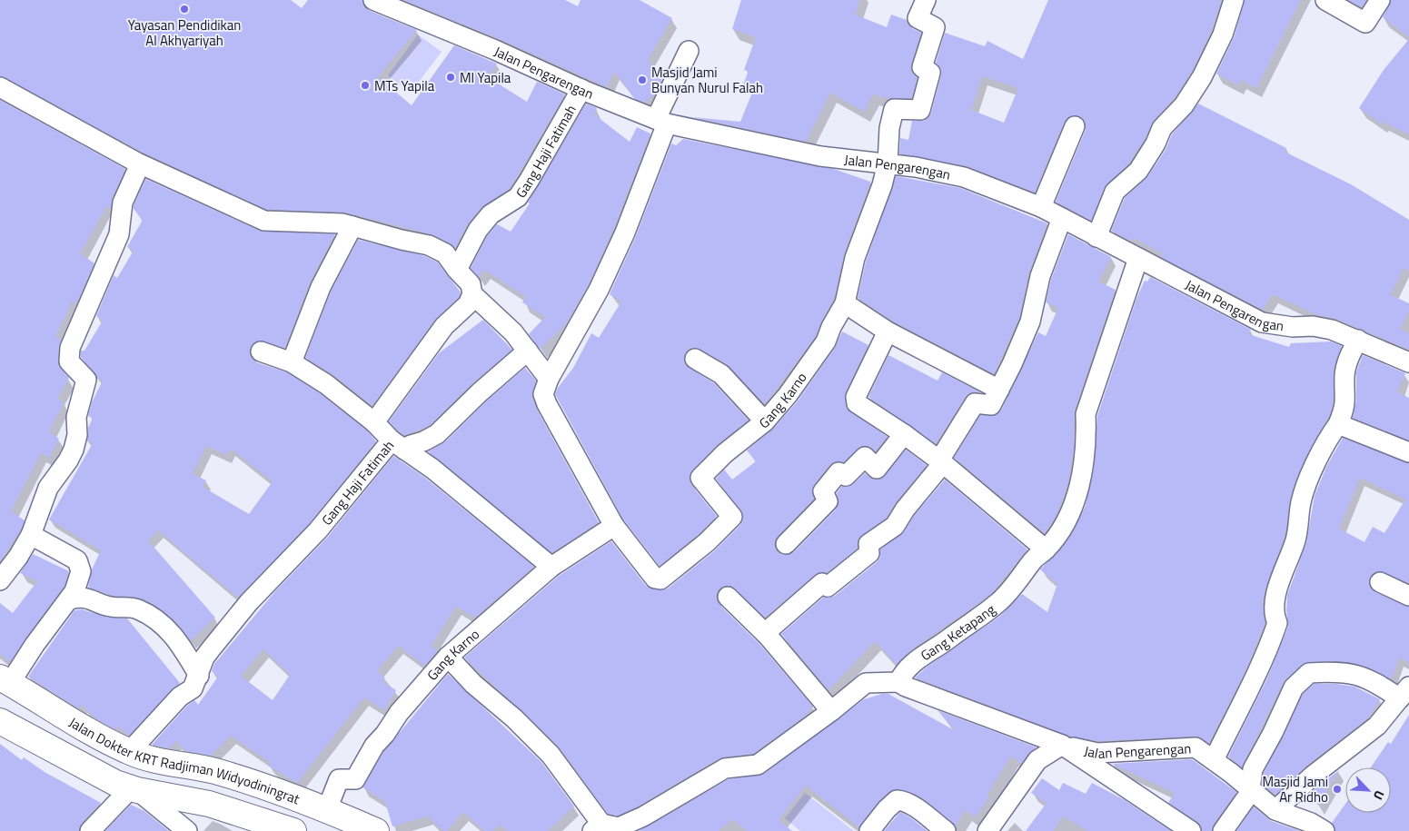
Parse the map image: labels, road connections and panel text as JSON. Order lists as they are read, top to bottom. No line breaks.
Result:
{"streets":{"main road":["Jalan Dokter KRT Radjiman Widyodiningrat"],"street":["Jalan Pengarengan","Gang Haji Fatimah","Gang Karno","Gang Ketapang"]},"crossings":[["Jalan Pengarengan","Gang Haji Fatimah"],["Jalan Pengarengan","Gang Karno"],["Jalan Pengarengan","Gang Ketapang"],["Gang Haji Fatimah","Jalan Dokter KRT Radjiman Widyodiningrat"],["Gang Karno","Jalan Dokter KRT Radjiman Widyodiningrat"]],"places":["Yayasan Pendidikan Al Akhyariyah","MI Yapila","Masjid Jami Bunyan Nurul Falah","MTs Yapila","Masjid Jami Ar Ridho"],"north":"bottom right"}
